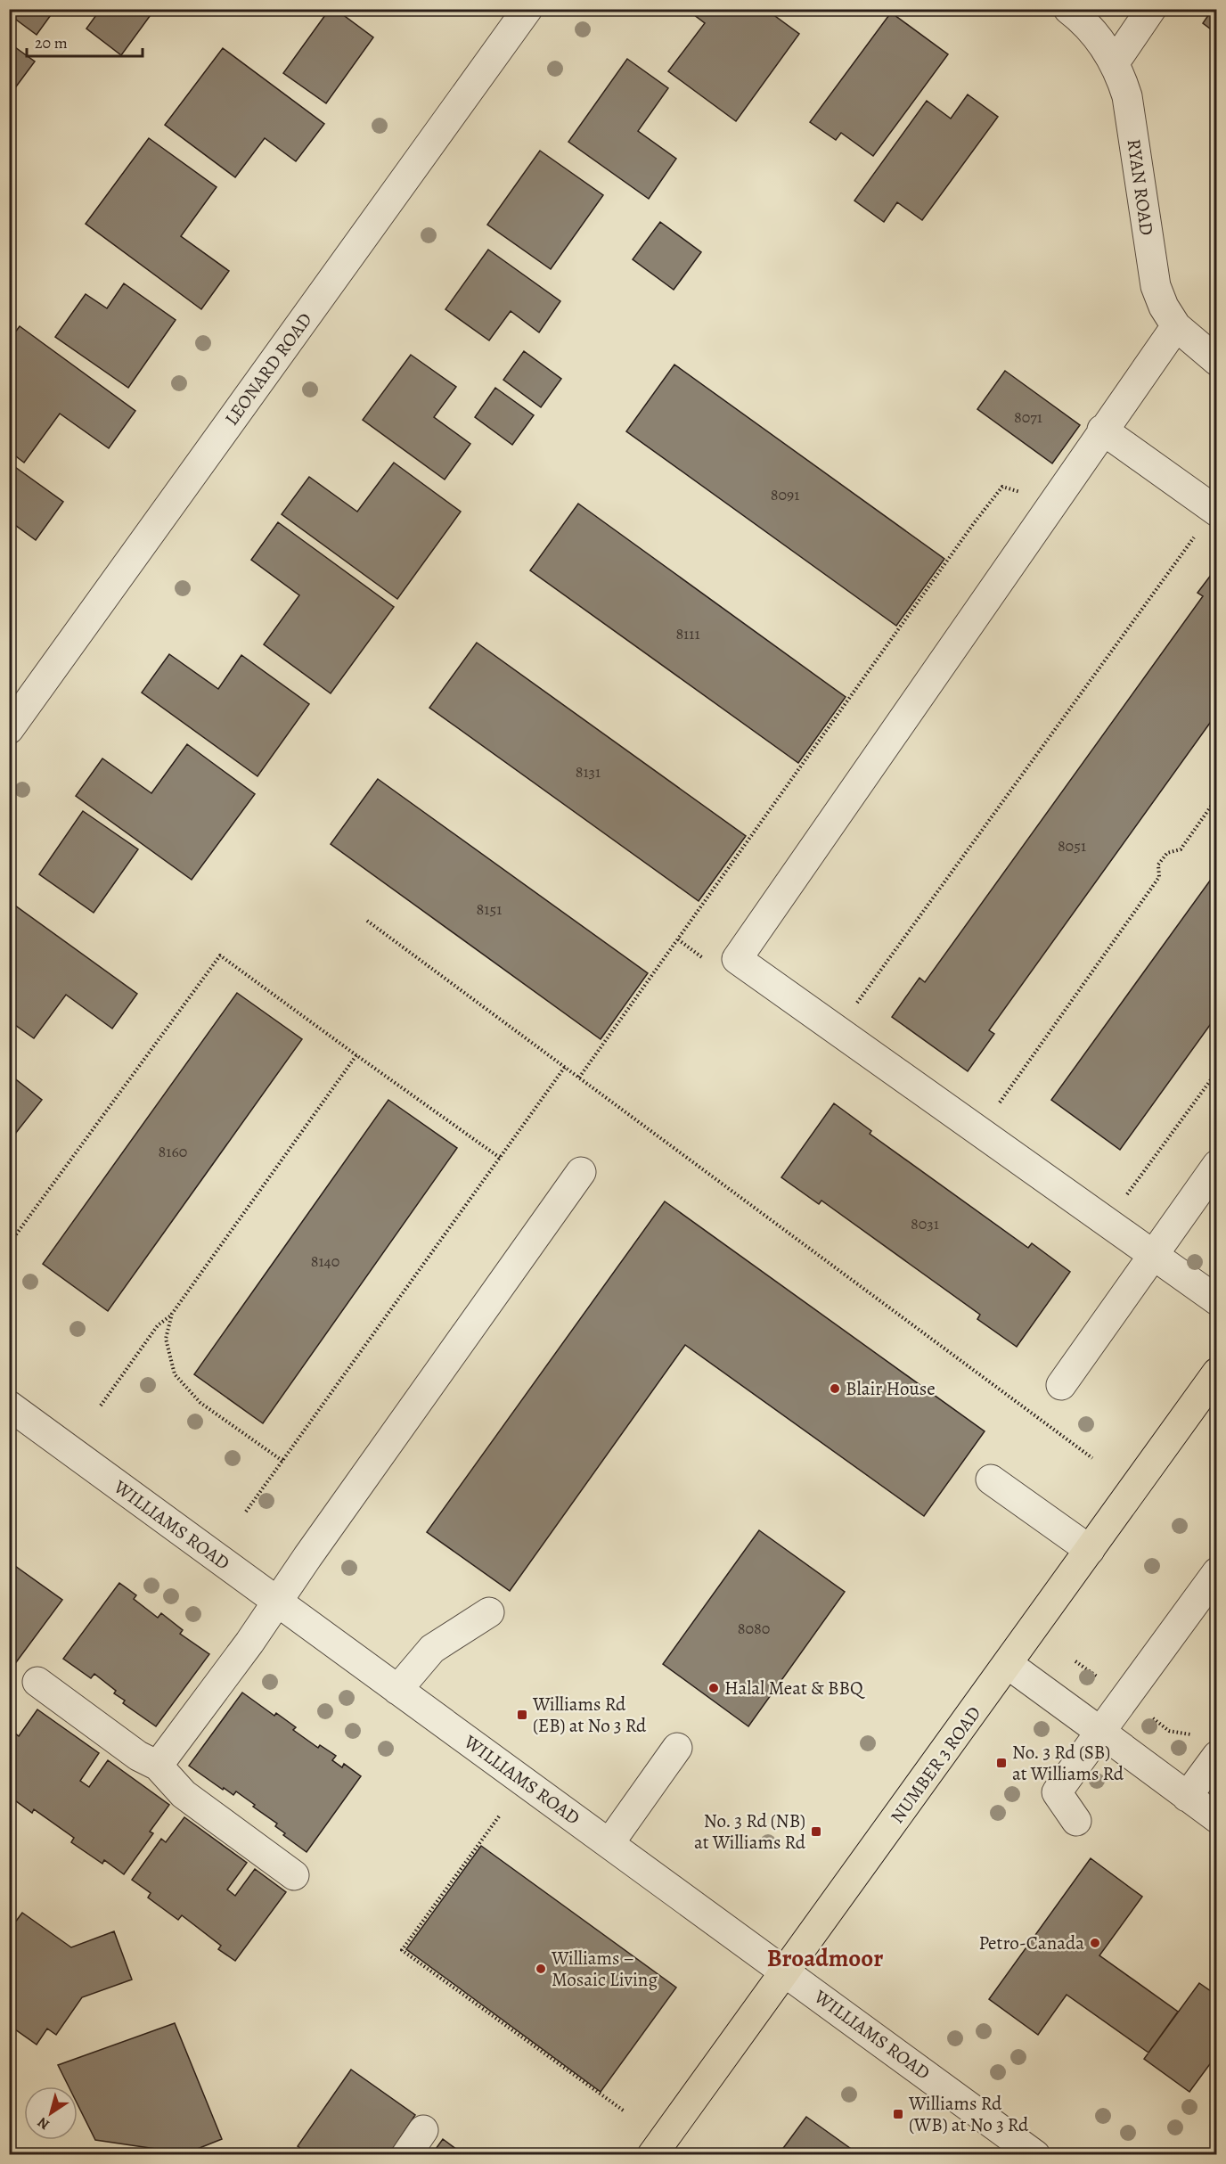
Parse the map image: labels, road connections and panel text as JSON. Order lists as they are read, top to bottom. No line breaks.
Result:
{"streets":{"main road":["NUMBER 3 ROAD"],"street":["RYAN ROAD","LEONARD ROAD","WILLIAMS ROAD"]},"crossings":[["WILLIAMS ROAD","NUMBER 3 ROAD"]],"districts":["Broadmoor"],"places":{"other":["Blair House","Halal Meat & BBQ","Petro-Canada","Williams – Mosaic Living"],"transit":["Williams Rd (EB) at No 3 Rd","No. 3 Rd (SB) at Williams Rd","No. 3 Rd (NB) at Williams Rd","Williams Rd (WB) at No 3 Rd"]},"house_numbers":["8071","8091","8111","8131","8051","8151","8160","8031","8140","8080"],"scale_bar":"20 m","north":"bottom left"}
